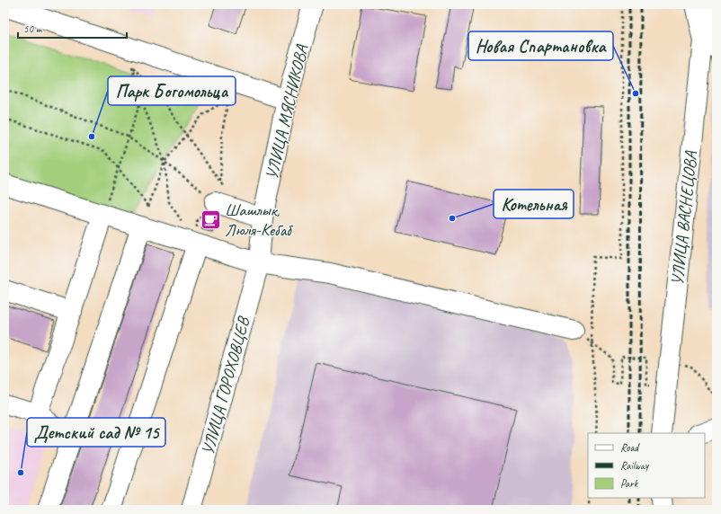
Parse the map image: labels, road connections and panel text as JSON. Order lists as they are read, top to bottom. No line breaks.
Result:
{"streets":{"street":["УЛИЦА МЯСНИКОВА","УЛИЦА ВАСНЕЦОВА","УЛИЦА ГОРОХОВЦЕВ"]},"crossings":[["УЛИЦА МЯСНИКОВА","УЛИЦА ГОРОХОВЦЕВ"]],"places":{"other":["Новая Спартановка","Парк Богомольца","Котельная","Детский сад № 15"],"cafe":["Шашлык, Люля-Кебаб"]},"legend":["Road","Railway","Park"],"scale_bar":"50 m"}
